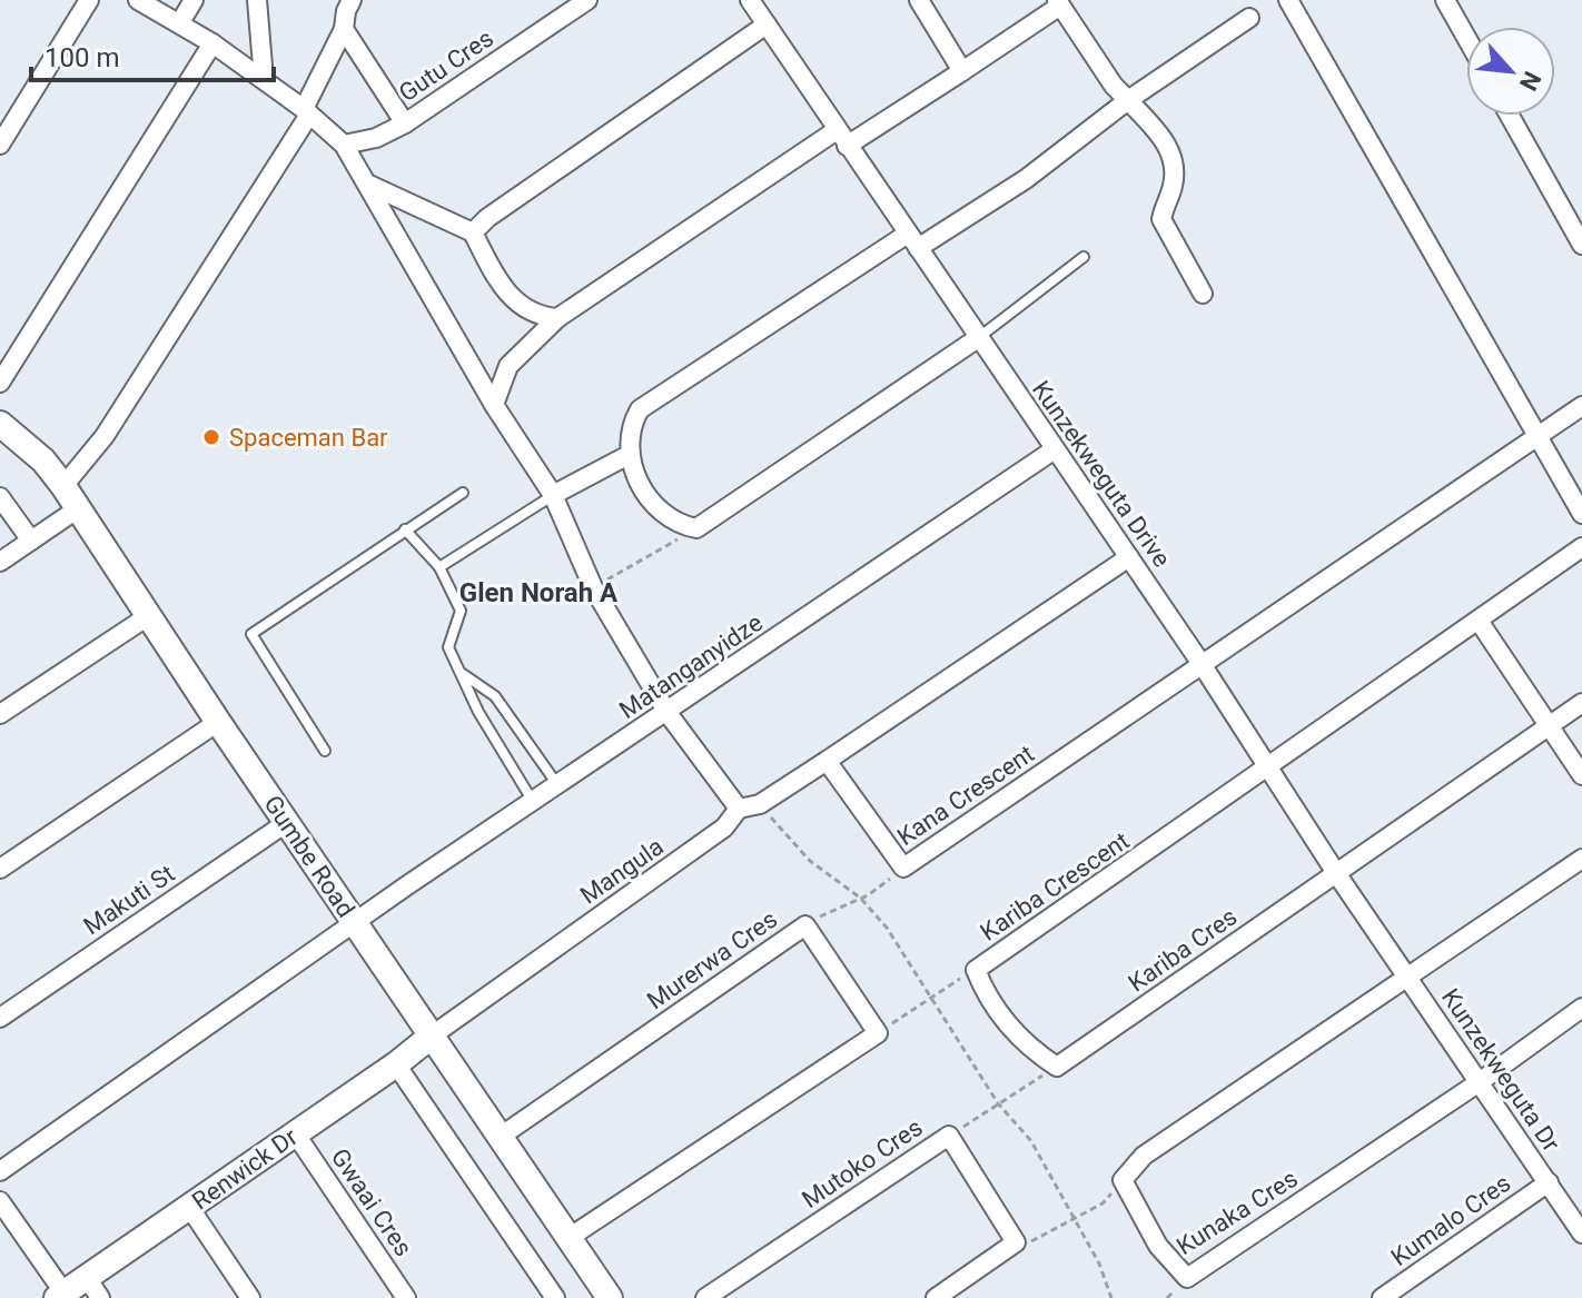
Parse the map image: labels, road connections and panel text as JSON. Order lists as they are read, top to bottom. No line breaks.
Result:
{"streets":{"street":["Gutu Cres","Kunzekweguta Drive","Matanganyidze","Kana Crescent","Gumbe Road","Mangula","Kariba Crescent","Makuti St","Kariba Cres","Murerwa Cres","Kunzekweguta Dr","Mutoko Cres","Renwick Dr","Gwaai Cres","Kunaka Cres","Kumalo Cres"]},"crossings":[["Kunzekweguta Drive","Matanganyidze"],["Kunzekweguta Drive","Kana Crescent"],["Kunzekweguta Drive","Kariba Crescent"],["Kunzekweguta Drive","Kariba Cres"],["Kunzekweguta Drive","Kunzekweguta Dr"],["Matanganyidze","Gumbe Road"],["Gumbe Road","Mangula"],["Gumbe Road","Makuti St"],["Gumbe Road","Murerwa Cres"],["Gumbe Road","Renwick Dr"],["Mangula","Renwick Dr"],["Kariba Crescent","Kariba Cres"],["Kunzekweguta Dr","Kunaka Cres"],["Kunzekweguta Dr","Kumalo Cres"],["Renwick Dr","Gwaai Cres"]],"districts":["Glen Norah A"],"places":["Spaceman Bar"],"scale_bar":"100 m","north":"bottom right"}
